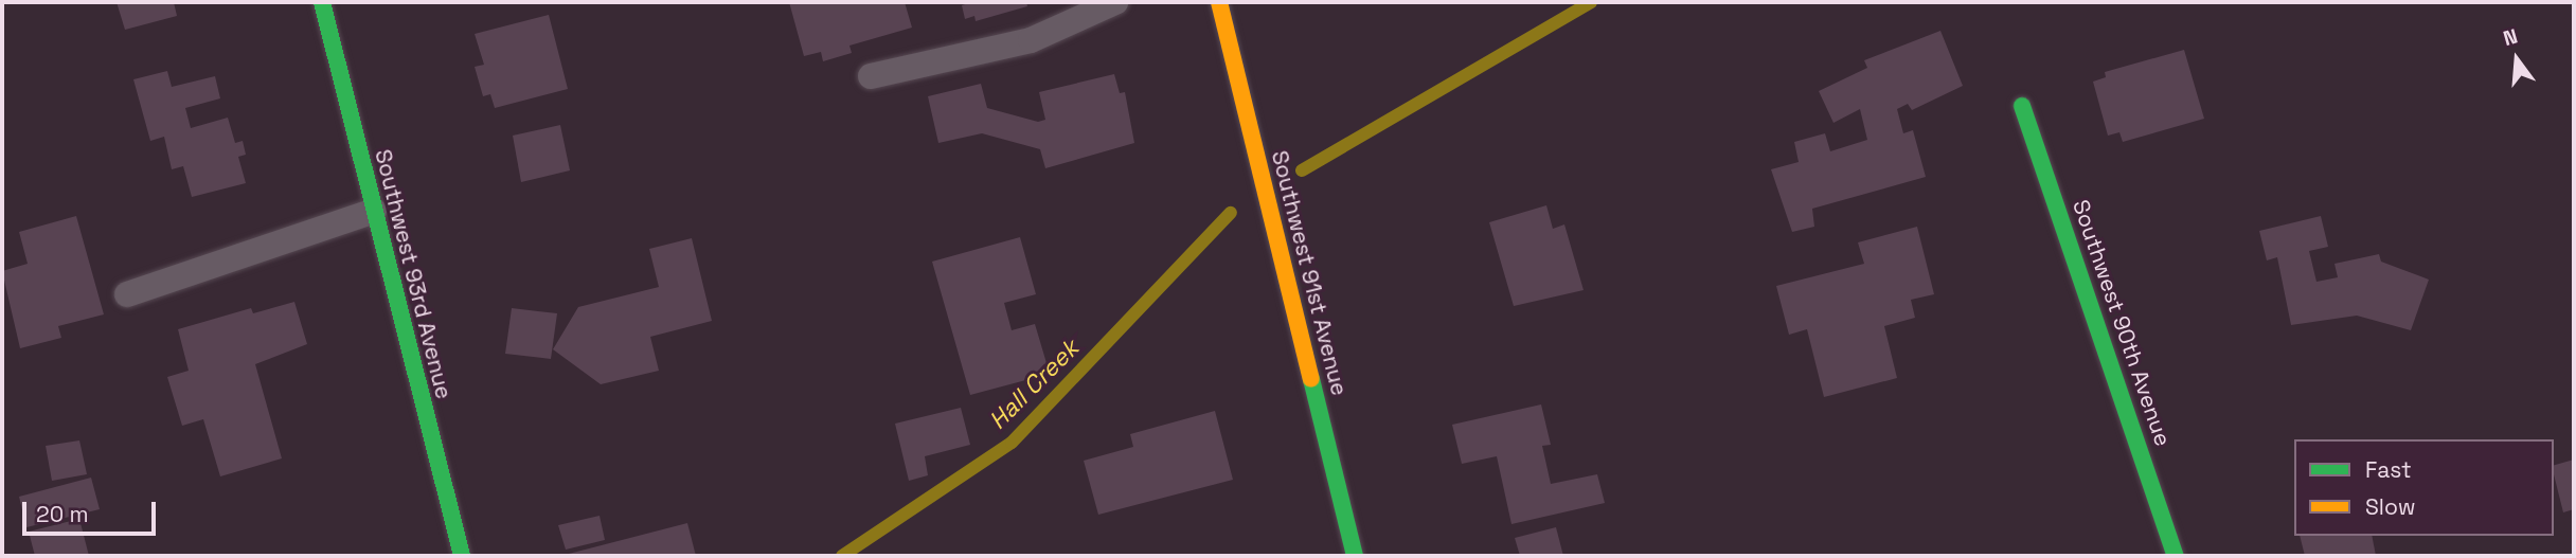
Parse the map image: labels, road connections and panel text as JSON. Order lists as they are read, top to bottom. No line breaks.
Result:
{"streets":{"street":["Southwest 91st Avenue","Southwest 93rd Avenue","Southwest 90th Avenue"]},"water":["Hall Creek"],"legend":["Fast","Slow"],"scale_bar":"20 m","north":"top"}
